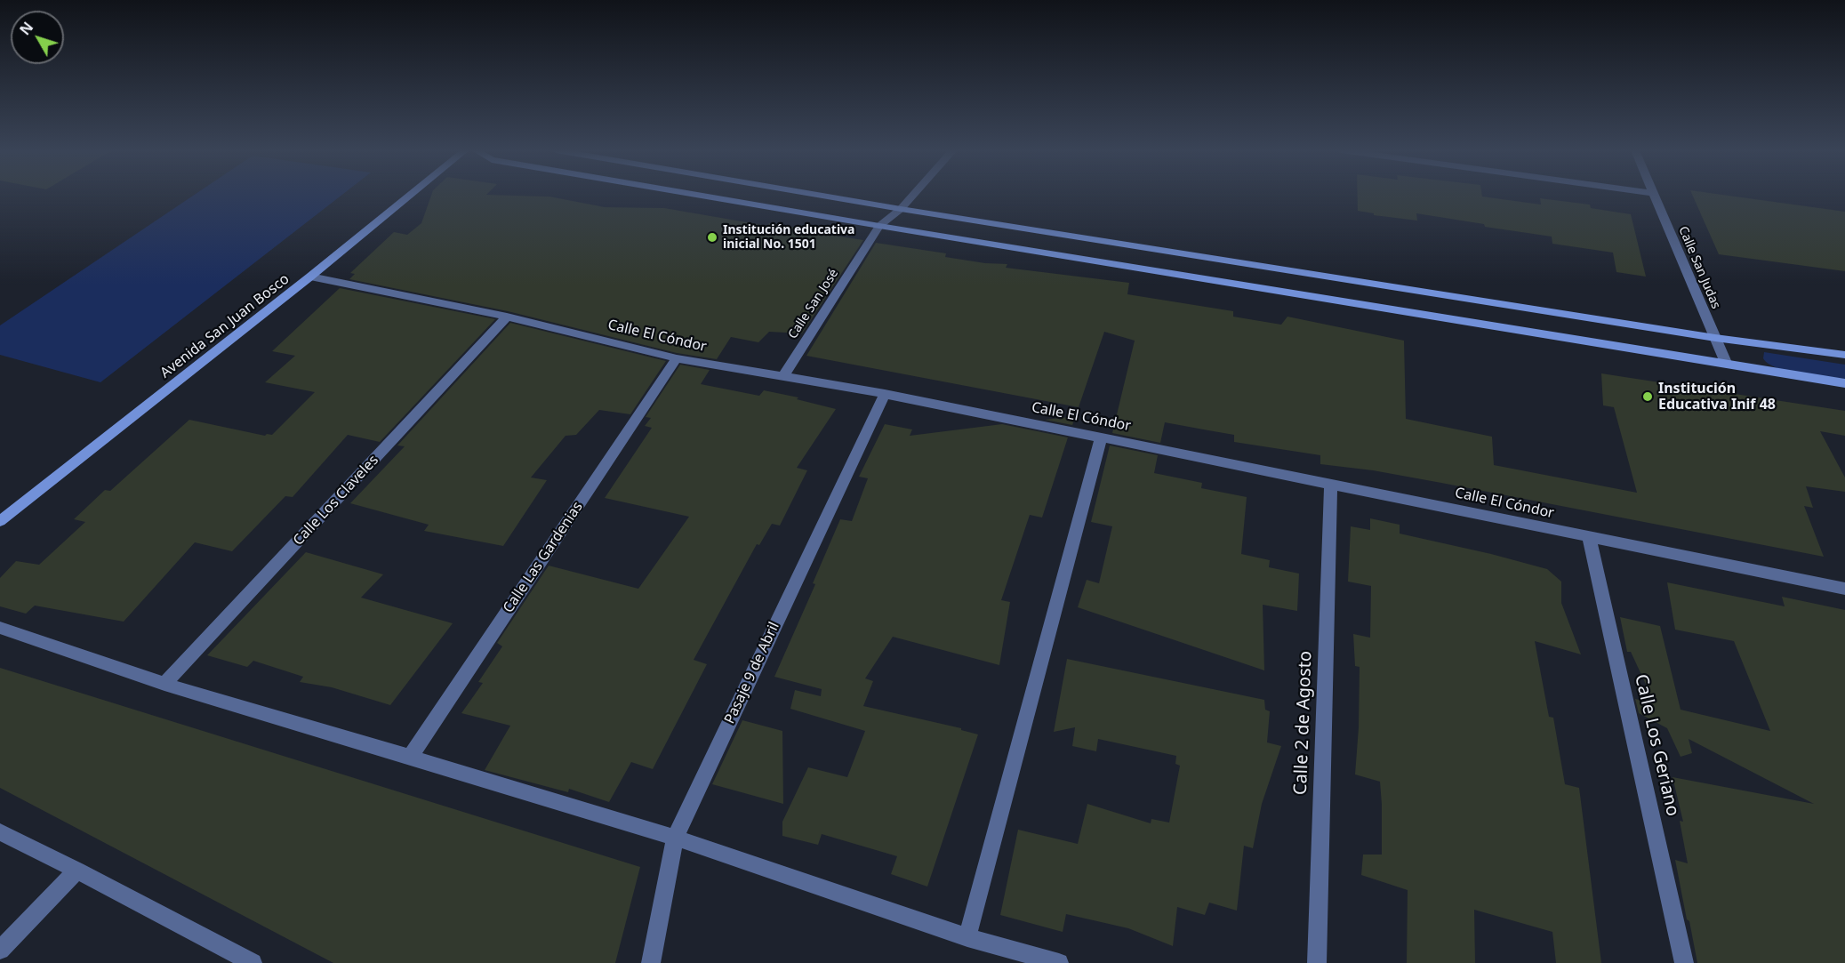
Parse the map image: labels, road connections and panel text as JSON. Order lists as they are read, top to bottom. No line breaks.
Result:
{"streets":{"street":["Calle San Judas","Calle San José","Avenida San Juan Bosco","Calle El Cóndor","Calle Los Claveles","Calle Las Gardenias","Pasaje 9 de Abril","Calle 2 de Agosto","Calle Los Geriano"]},"crossings":[["Calle San José","Calle El Cóndor"],["Avenida San Juan Bosco","Calle El Cóndor"],["Calle El Cóndor","Calle Los Claveles"],["Calle El Cóndor","Calle Las Gardenias"],["Calle El Cóndor","Pasaje 9 de Abril"],["Calle El Cóndor","Calle 2 de Agosto"],["Calle El Cóndor","Calle Los Geriano"]],"places":["Institución educativa inicial No. 1501","Institución Educativa Inif 48"],"north":"top left"}
